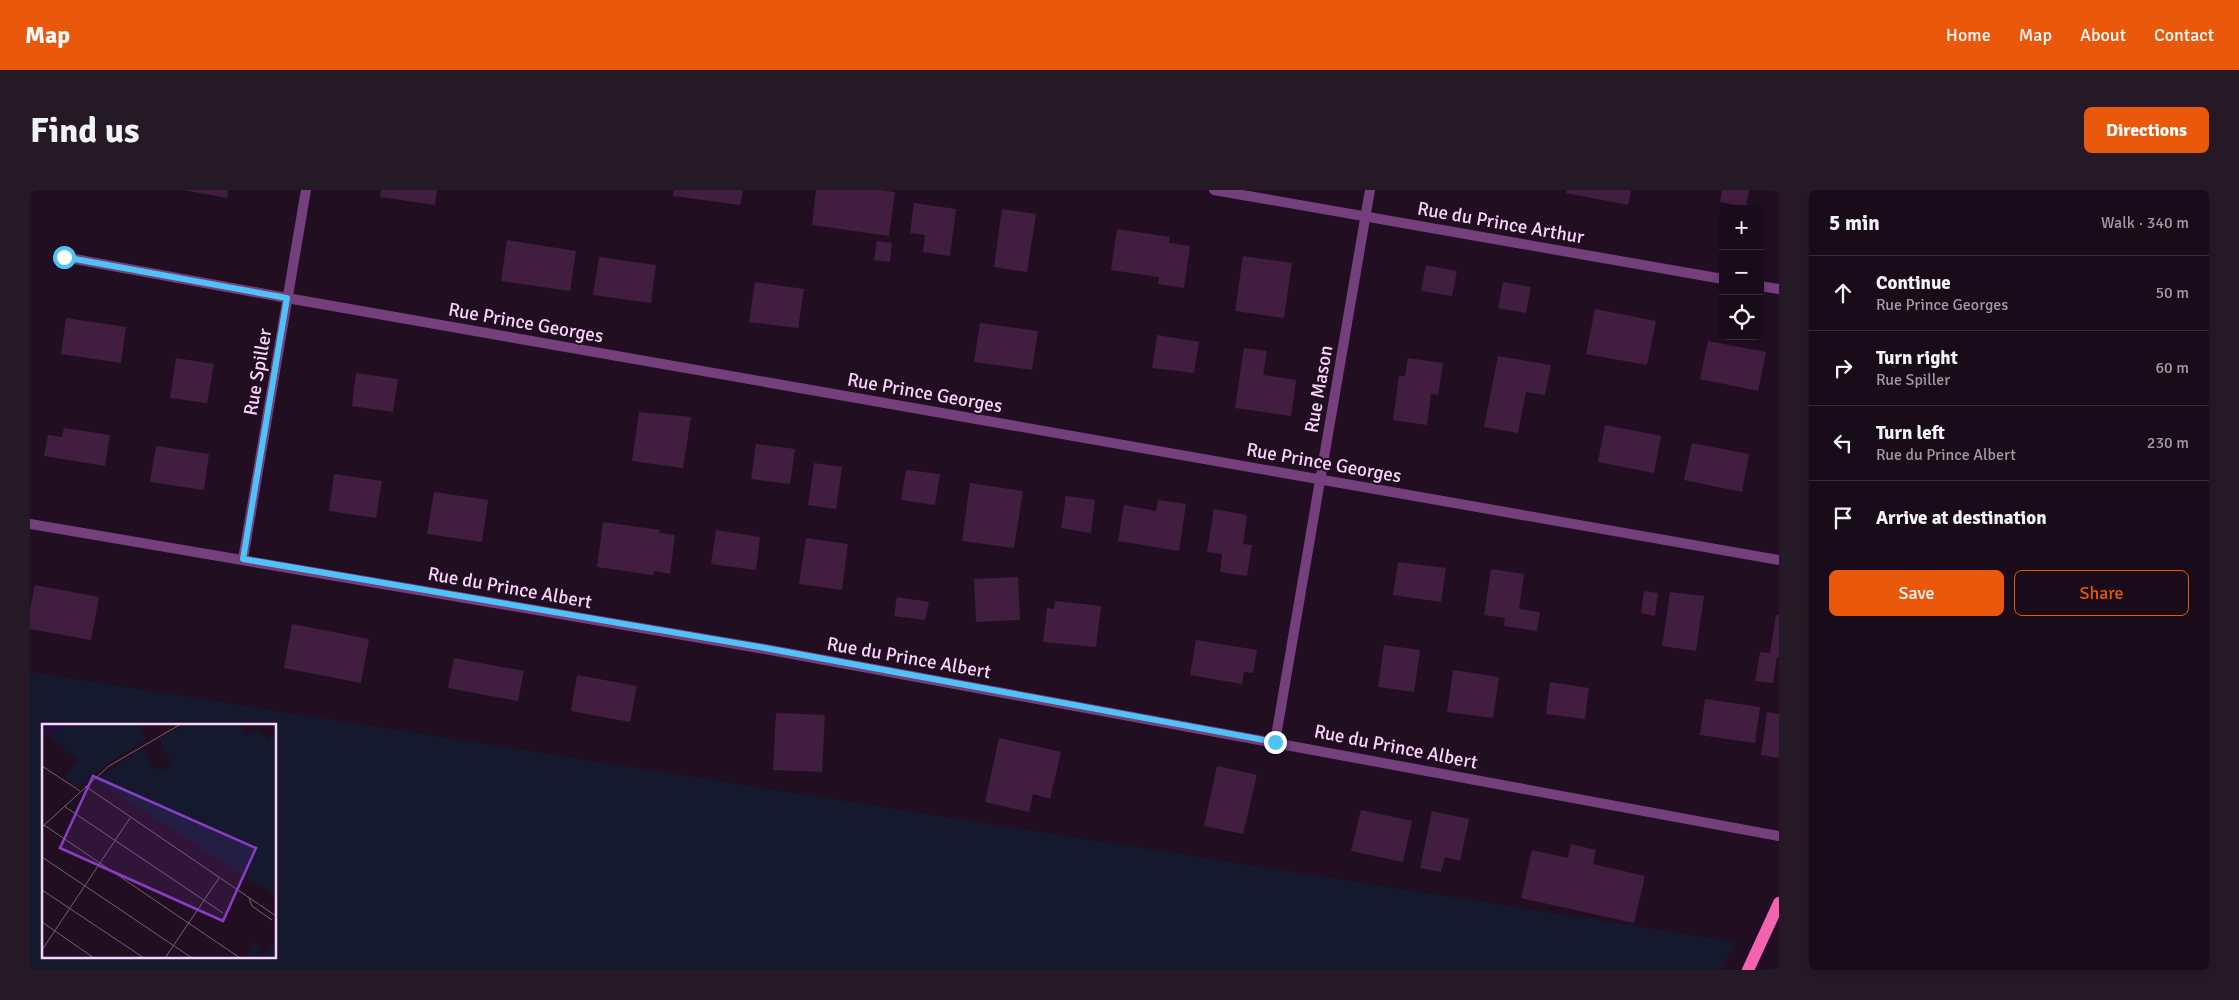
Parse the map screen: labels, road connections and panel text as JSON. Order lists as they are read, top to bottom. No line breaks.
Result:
{"streets":{"street":["Rue du Prince Arthur","Rue Prince Georges","Rue Spiller","Rue Mason","Rue du Prince Albert"]},"crossings":[["Rue du Prince Arthur","Rue Mason"],["Rue Prince Georges","Rue Spiller"],["Rue Prince Georges","Rue Mason"],["Rue Spiller","Rue du Prince Albert"],["Rue Mason","Rue du Prince Albert"]],"page":{"header":"Map","nav":["Home","Map","About","Contact"],"buttons":["Directions",["Save","Share"]],"title":"Find us","heading":["5 min","Walk · 340 m"],"map_buttons":["+","−"],"list":[["Continue","Rue Prince Georges","50 m"],["Turn right","Rue Spiller","60 m"],["Turn left","Rue du Prince Albert","230 m"],"Arrive at destination"]}}
